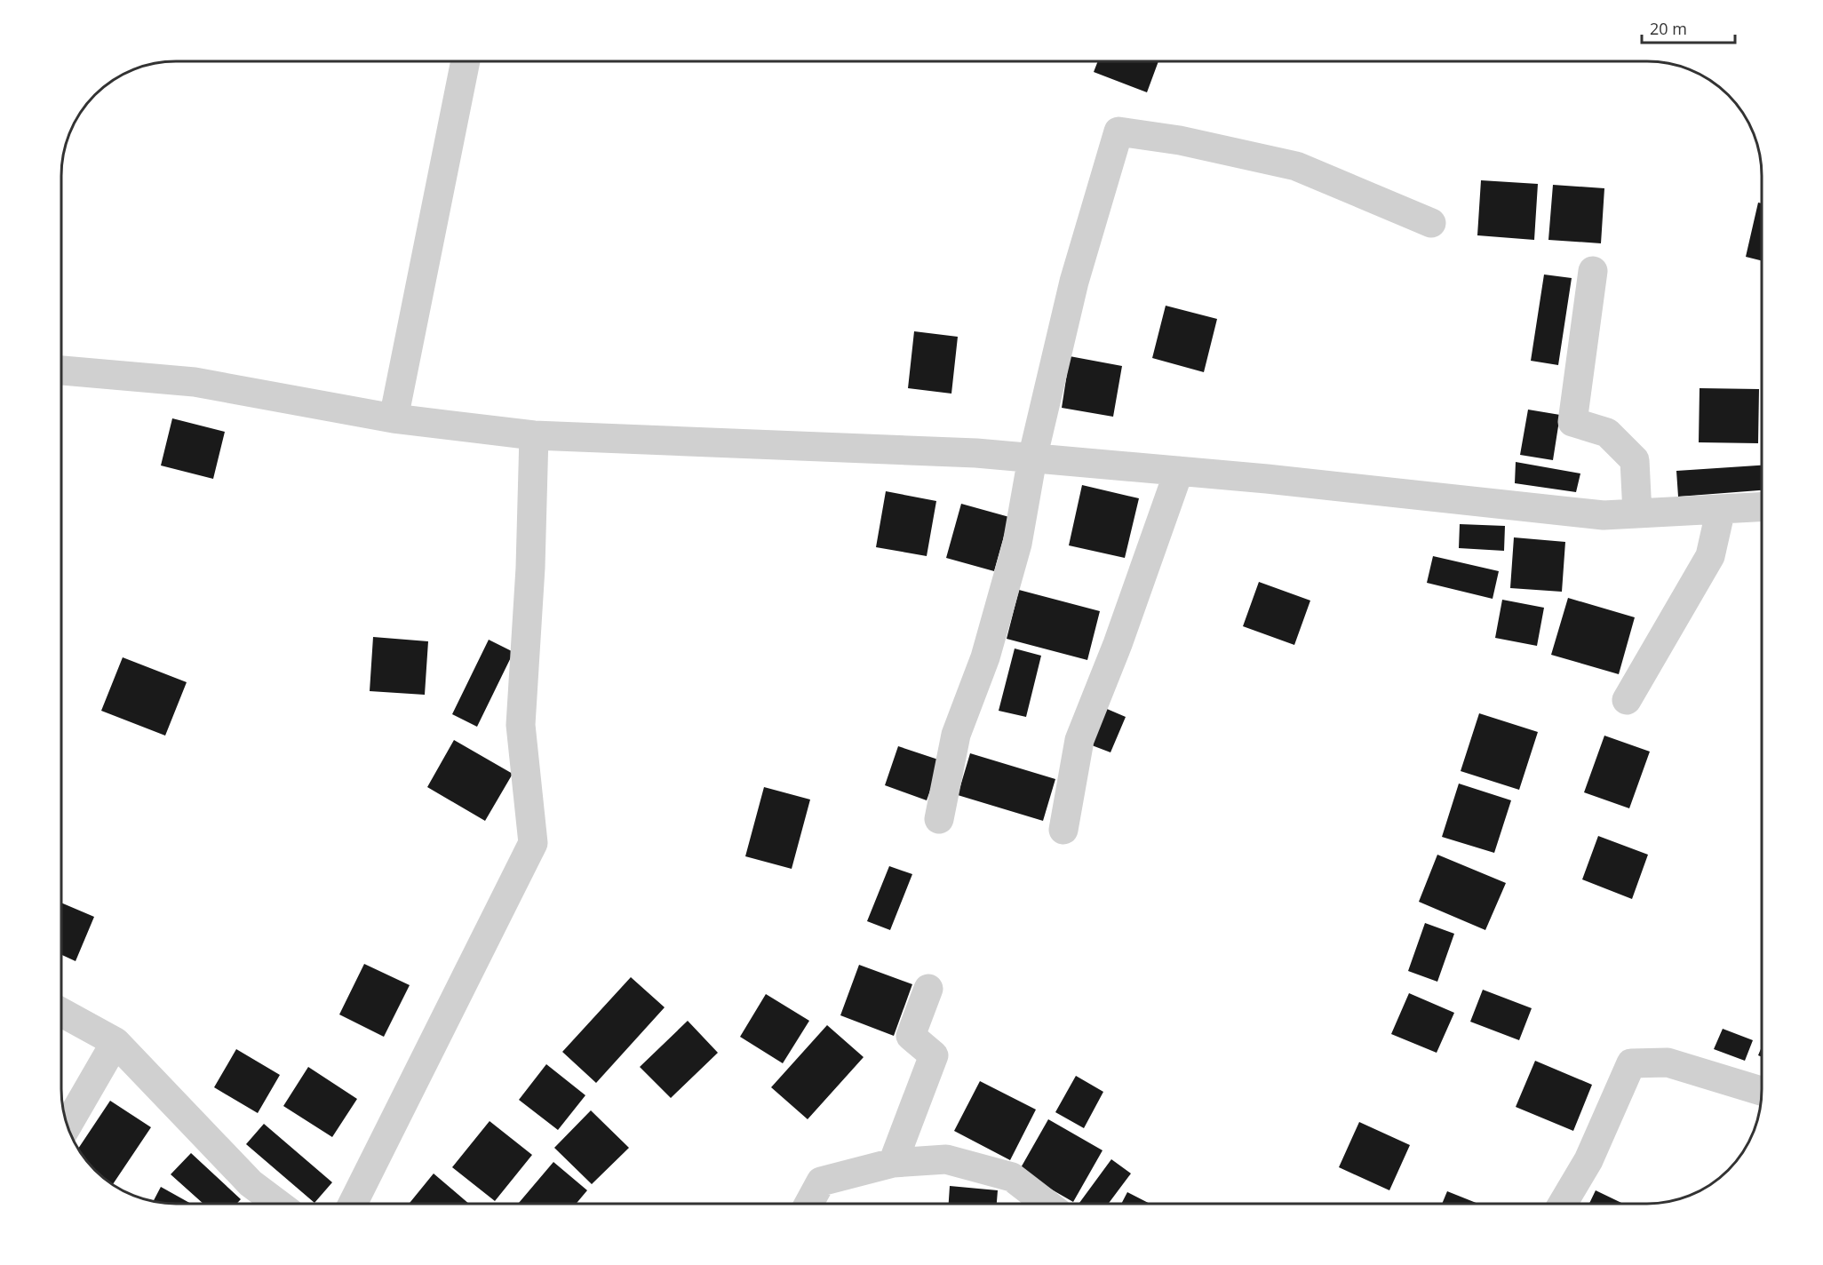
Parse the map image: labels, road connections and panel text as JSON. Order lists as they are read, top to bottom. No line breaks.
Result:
{"scale_bar":"20 m"}
